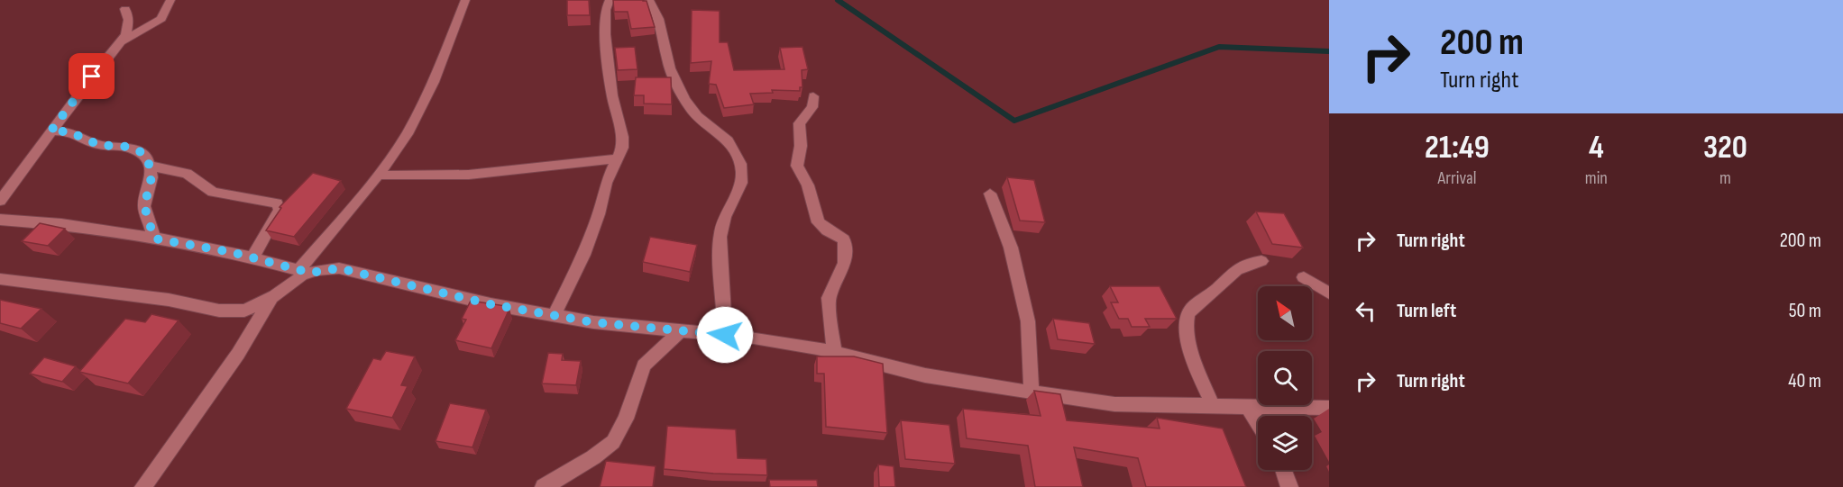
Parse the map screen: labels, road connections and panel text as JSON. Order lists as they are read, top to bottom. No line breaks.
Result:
{"north":"top left","page":{"turn":["200 m","Turn right"],"eta":["21:49","Arrival","4","min","320","m"],"list":[{"name":"Turn right","value":"200 m"},{"name":"Turn left","value":"50 m"},{"name":"Turn right","value":"40 m"}]}}
